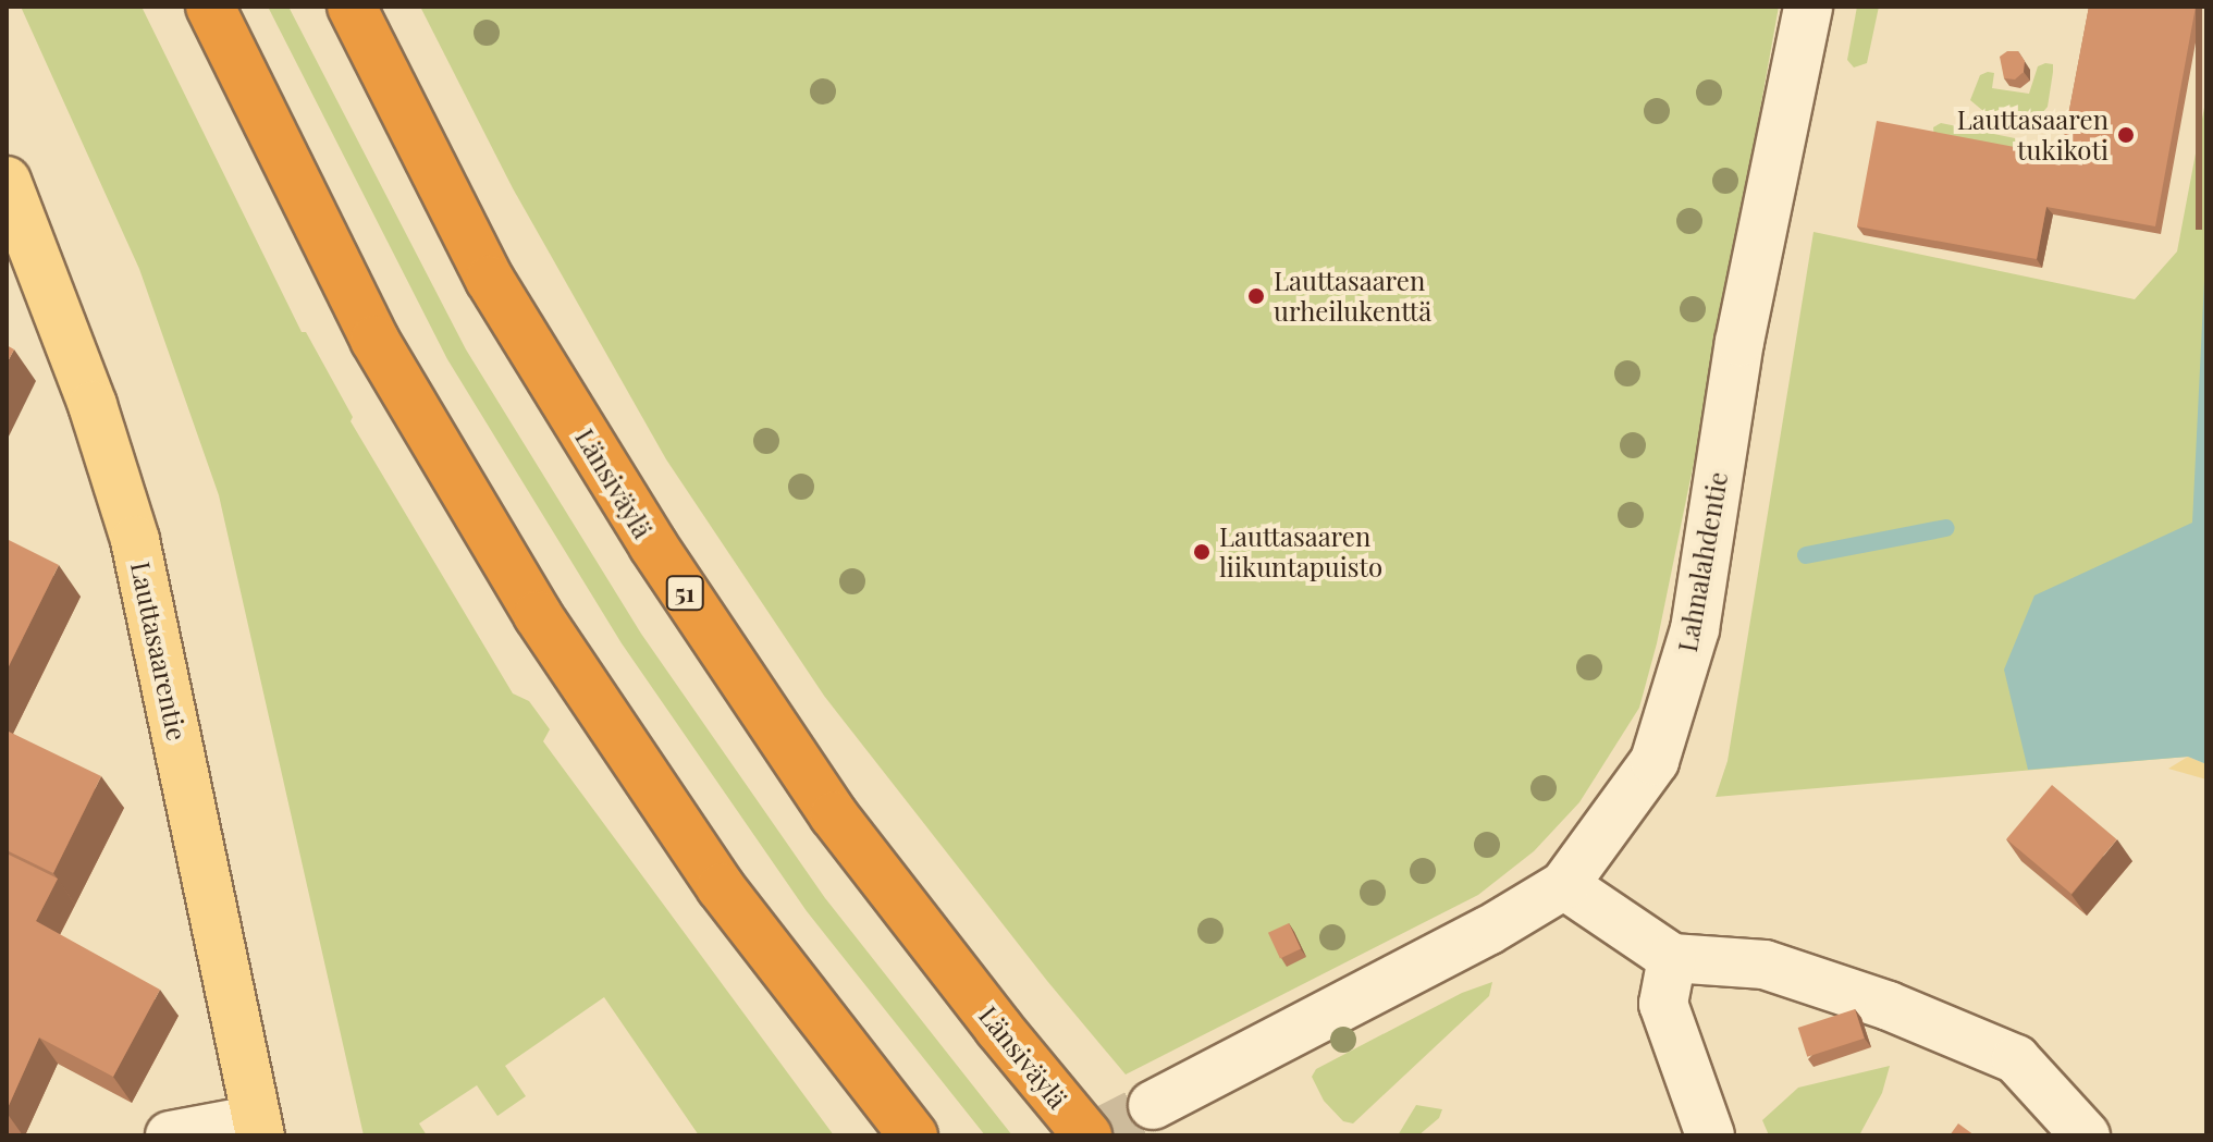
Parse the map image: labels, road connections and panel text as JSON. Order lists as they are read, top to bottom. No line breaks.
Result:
{"streets":{"highway":["Länsiväylä","51"],"main road":["Lauttasaarentie"],"street":["Lahnalahdentie"]},"places":["Lauttasaaren tukikoti","Lauttasaaren urheilukenttä","Lauttasaaren liikuntapuisto"]}
